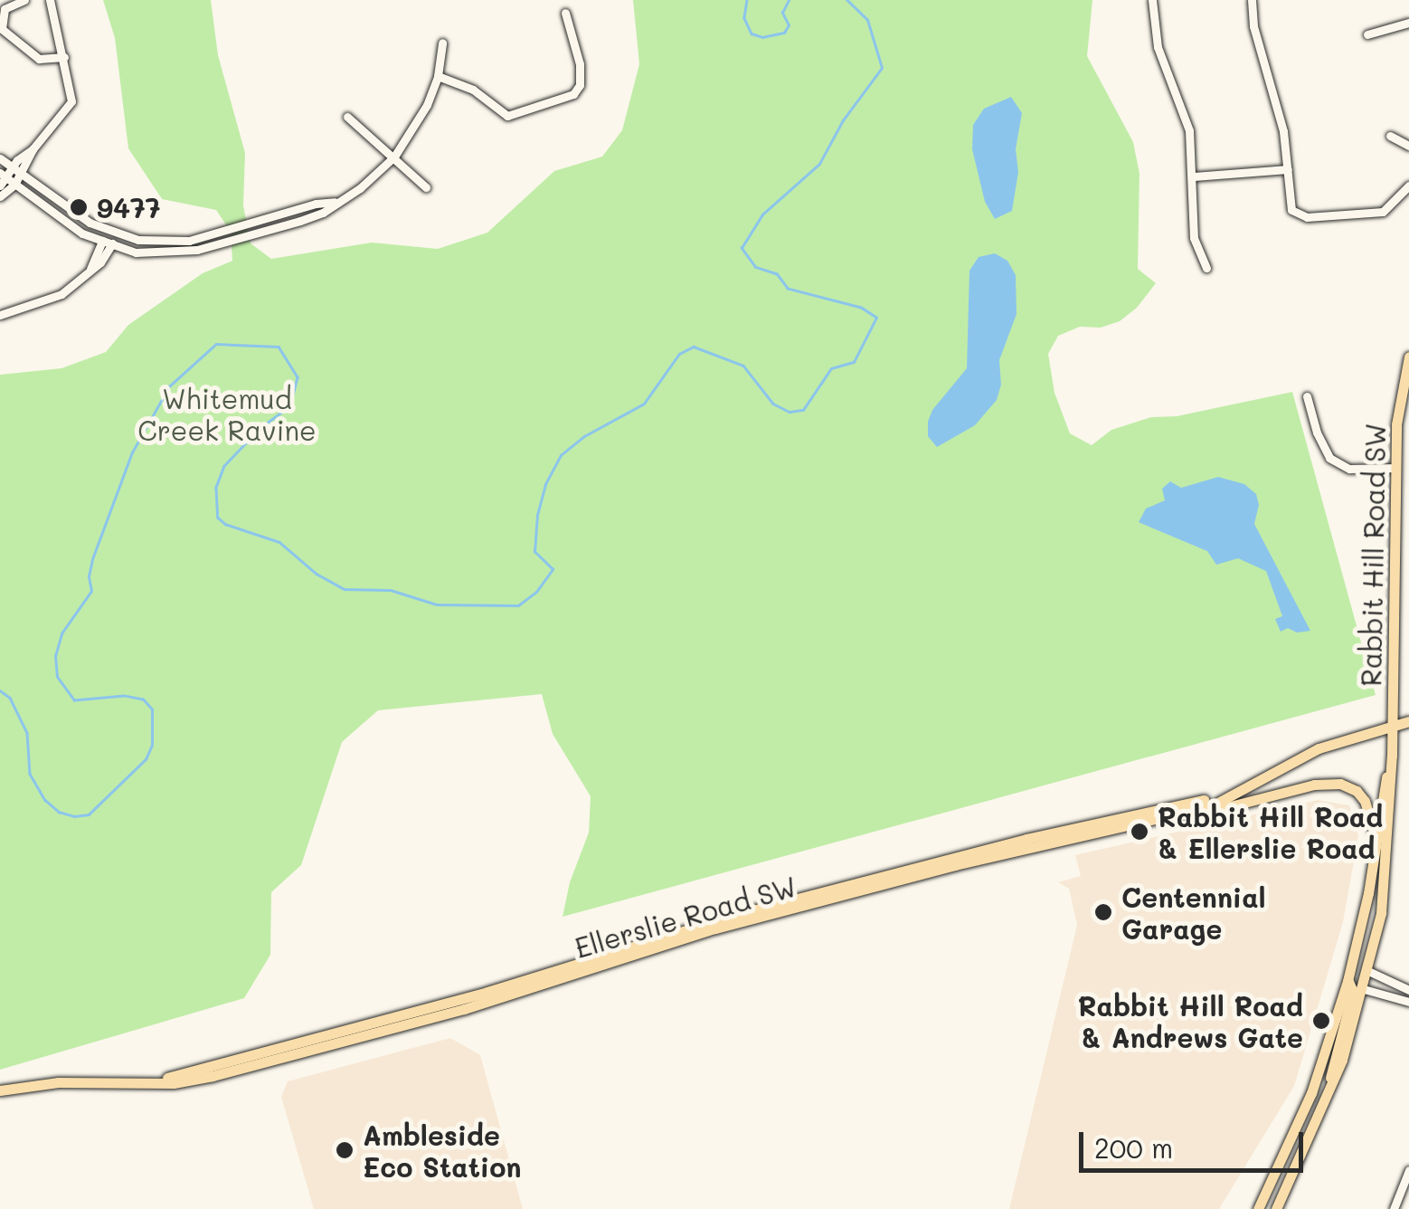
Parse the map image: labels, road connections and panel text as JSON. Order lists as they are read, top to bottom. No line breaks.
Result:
{"streets":{"main road":["Rabbit Hill Road SW","Ellerslie Road SW"]},"crossings":[["Rabbit Hill Road SW","Ellerslie Road SW"]],"parks":["Whitemud Creek Ravine"],"places":["9477","Rabbit Hill Road & Ellerslie Road","Centennial Garage","Rabbit Hill Road & Andrews Gate","Ambleside Eco Station"],"scale_bar":"200 m"}
